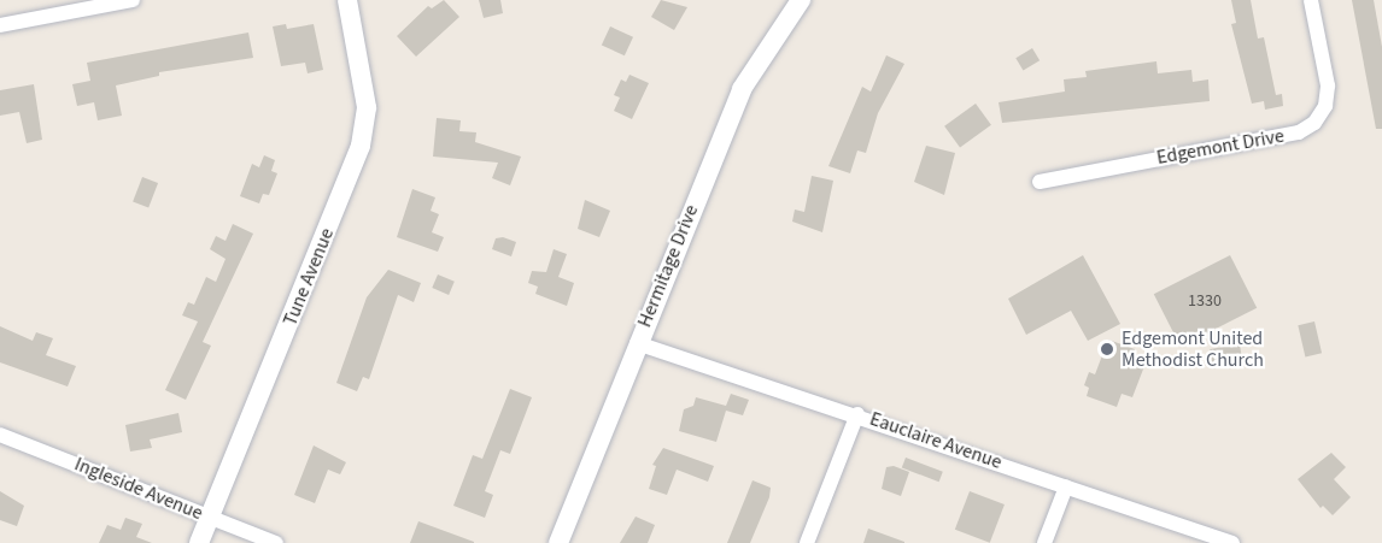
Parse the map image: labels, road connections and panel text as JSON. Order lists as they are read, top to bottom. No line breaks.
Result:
{"streets":{"street":["Edgemont Drive","Hermitage Drive","Tune Avenue","Eauclaire Avenue","Ingleside Avenue"]},"crossings":[["Hermitage Drive","Eauclaire Avenue"],["Tune Avenue","Ingleside Avenue"]],"places":["Edgemont United Methodist Church"],"house_numbers":["1330"]}
